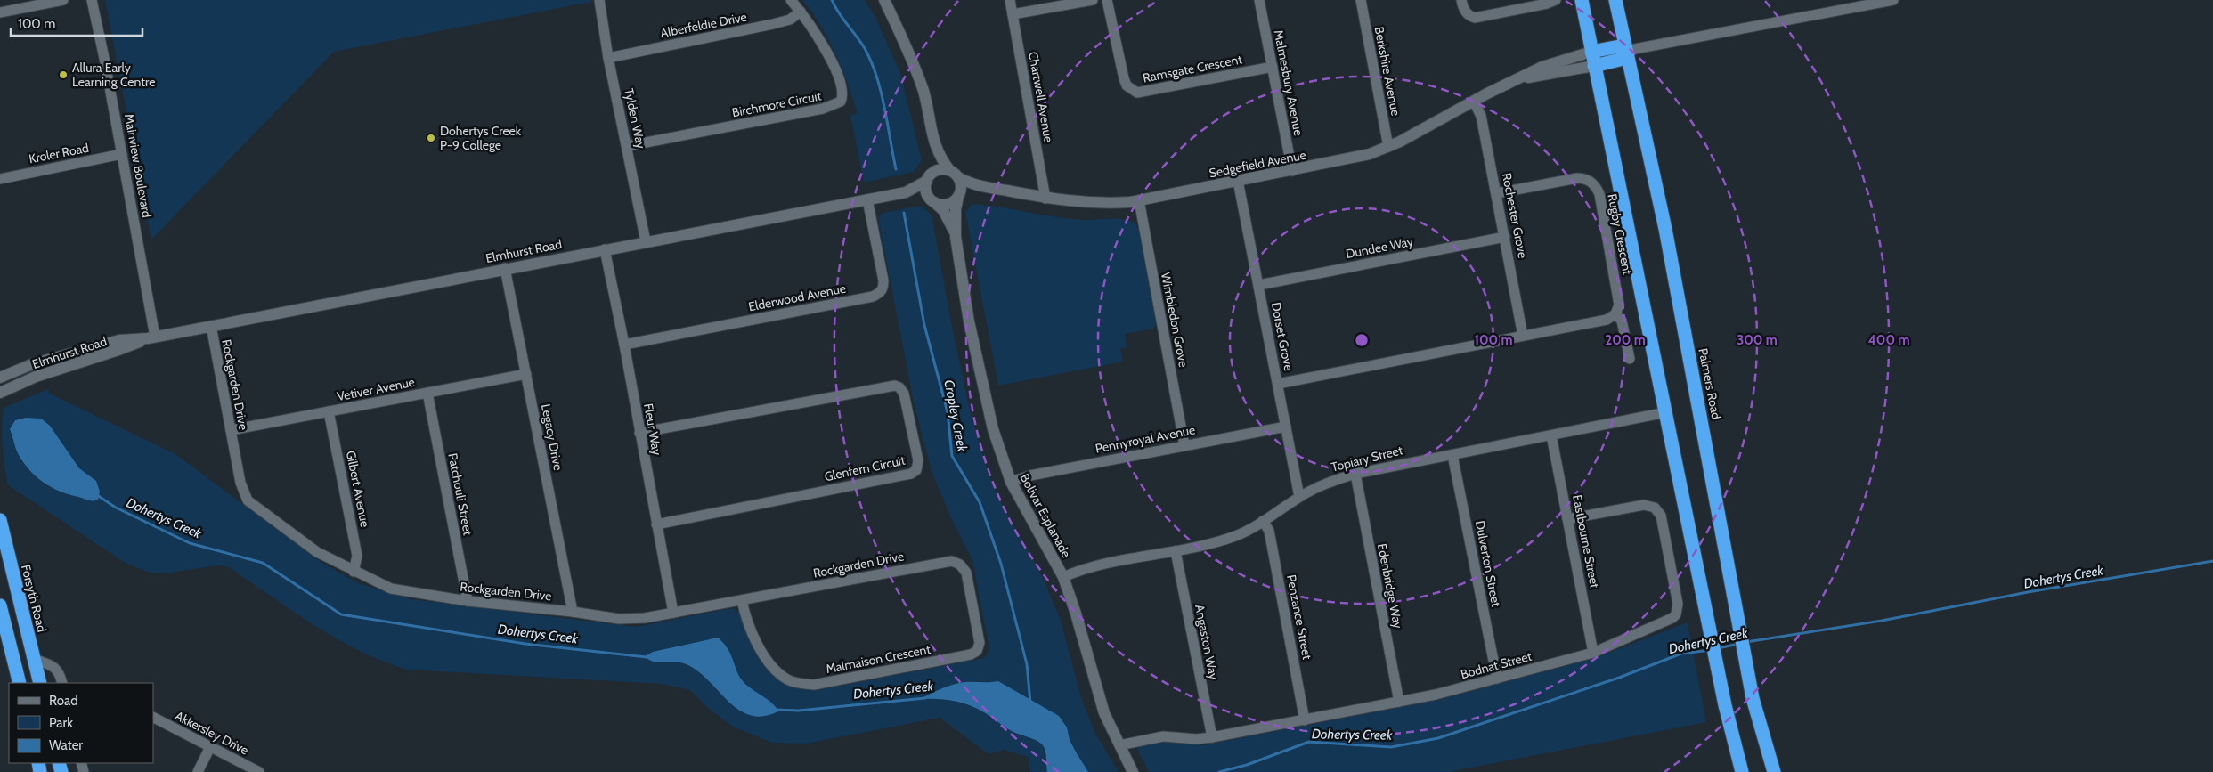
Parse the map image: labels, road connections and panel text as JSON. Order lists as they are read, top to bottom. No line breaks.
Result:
{"streets":{"highway":["Palmers Road","Forsyth Road"],"street":["Alberfeldie Drive","Ramsgate Crescent","Berkshire Avenue","Malmesbury Avenue","Chartwell Avenue","Birchmore Circuit","Tylden Way","Kroler Road","Sedgefield Avenue","Mainview Boulevard","Rochester Grove","Rugby Crescent","Dundee Way","Elmhurst Road","Elderwood Avenue","Wimbledon Grove","Dorset Grove","Rockgarden Drive","Vetiver Avenue","Fleur Way","Legacy Drive","Pennyroyal Avenue","Topiary Street","Glenfern Circuit","Gilbert Avenue","Patchouli Street","Bolivar Esplanade","Eastbourne Street","Dulverton Street","Edenbridge Way","Penzance Street","Angaston Way","Malmaison Crescent","Bodnat Street","Akkersley Drive"]},"crossings":[["Alberfeldie Drive","Birchmore Circuit"],["Alberfeldie Drive","Tylden Way"],["Ramsgate Crescent","Malmesbury Avenue"],["Berkshire Avenue","Sedgefield Avenue"],["Malmesbury Avenue","Sedgefield Avenue"],["Chartwell Avenue","Sedgefield Avenue"],["Birchmore Circuit","Tylden Way"],["Tylden Way","Elmhurst Road"],["Kroler Road","Mainview Boulevard"],["Sedgefield Avenue","Rochester Grove"],["Sedgefield Avenue","Elmhurst Road"],["Sedgefield Avenue","Wimbledon Grove"],["Sedgefield Avenue","Dorset Grove"],["Sedgefield Avenue","Bolivar Esplanade"],["Mainview Boulevard","Elmhurst Road"],["Rochester Grove","Rugby Crescent"],["Rochester Grove","Dundee Way"],["Dundee Way","Dorset Grove"],["Elmhurst Road","Elderwood Avenue"],["Elmhurst Road","Rockgarden Drive"],["Elmhurst Road","Fleur Way"],["Elmhurst Road","Legacy Drive"],["Elmhurst Road","Bolivar Esplanade"],["Elderwood Avenue","Fleur Way"],["Wimbledon Grove","Pennyroyal Avenue"],["Dorset Grove","Pennyroyal Avenue"],["Dorset Grove","Topiary Street"],["Rockgarden Drive","Vetiver Avenue"],["Rockgarden Drive","Fleur Way"],["Rockgarden Drive","Legacy Drive"],["Rockgarden Drive","Gilbert Avenue"],["Rockgarden Drive","Patchouli Street"],["Rockgarden Drive","Malmaison Crescent"],["Vetiver Avenue","Legacy Drive"],["Vetiver Avenue","Gilbert Avenue"],["Vetiver Avenue","Patchouli Street"],["Fleur Way","Glenfern Circuit"],["Pennyroyal Avenue","Bolivar Esplanade"],["Topiary Street","Bolivar Esplanade"],["Topiary Street","Eastbourne Street"],["Topiary Street","Dulverton Street"],["Topiary Street","Edenbridge Way"],["Topiary Street","Penzance Street"],["Topiary Street","Angaston Way"],["Bolivar Esplanade","Bodnat Street"],["Eastbourne Street","Bodnat Street"],["Dulverton Street","Bodnat Street"],["Edenbridge Way","Bodnat Street"],["Penzance Street","Bodnat Street"],["Angaston Way","Bodnat Street"]],"water":["Cropley Creek","Dohertys Creek"],"places":["Allura Early Learning Centre","Dohertys Creek P-9 College"],"legend":["Road","Park","Water"],"scale_bar":"100 m","rings":["100 m","200 m","300 m","400 m"]}
